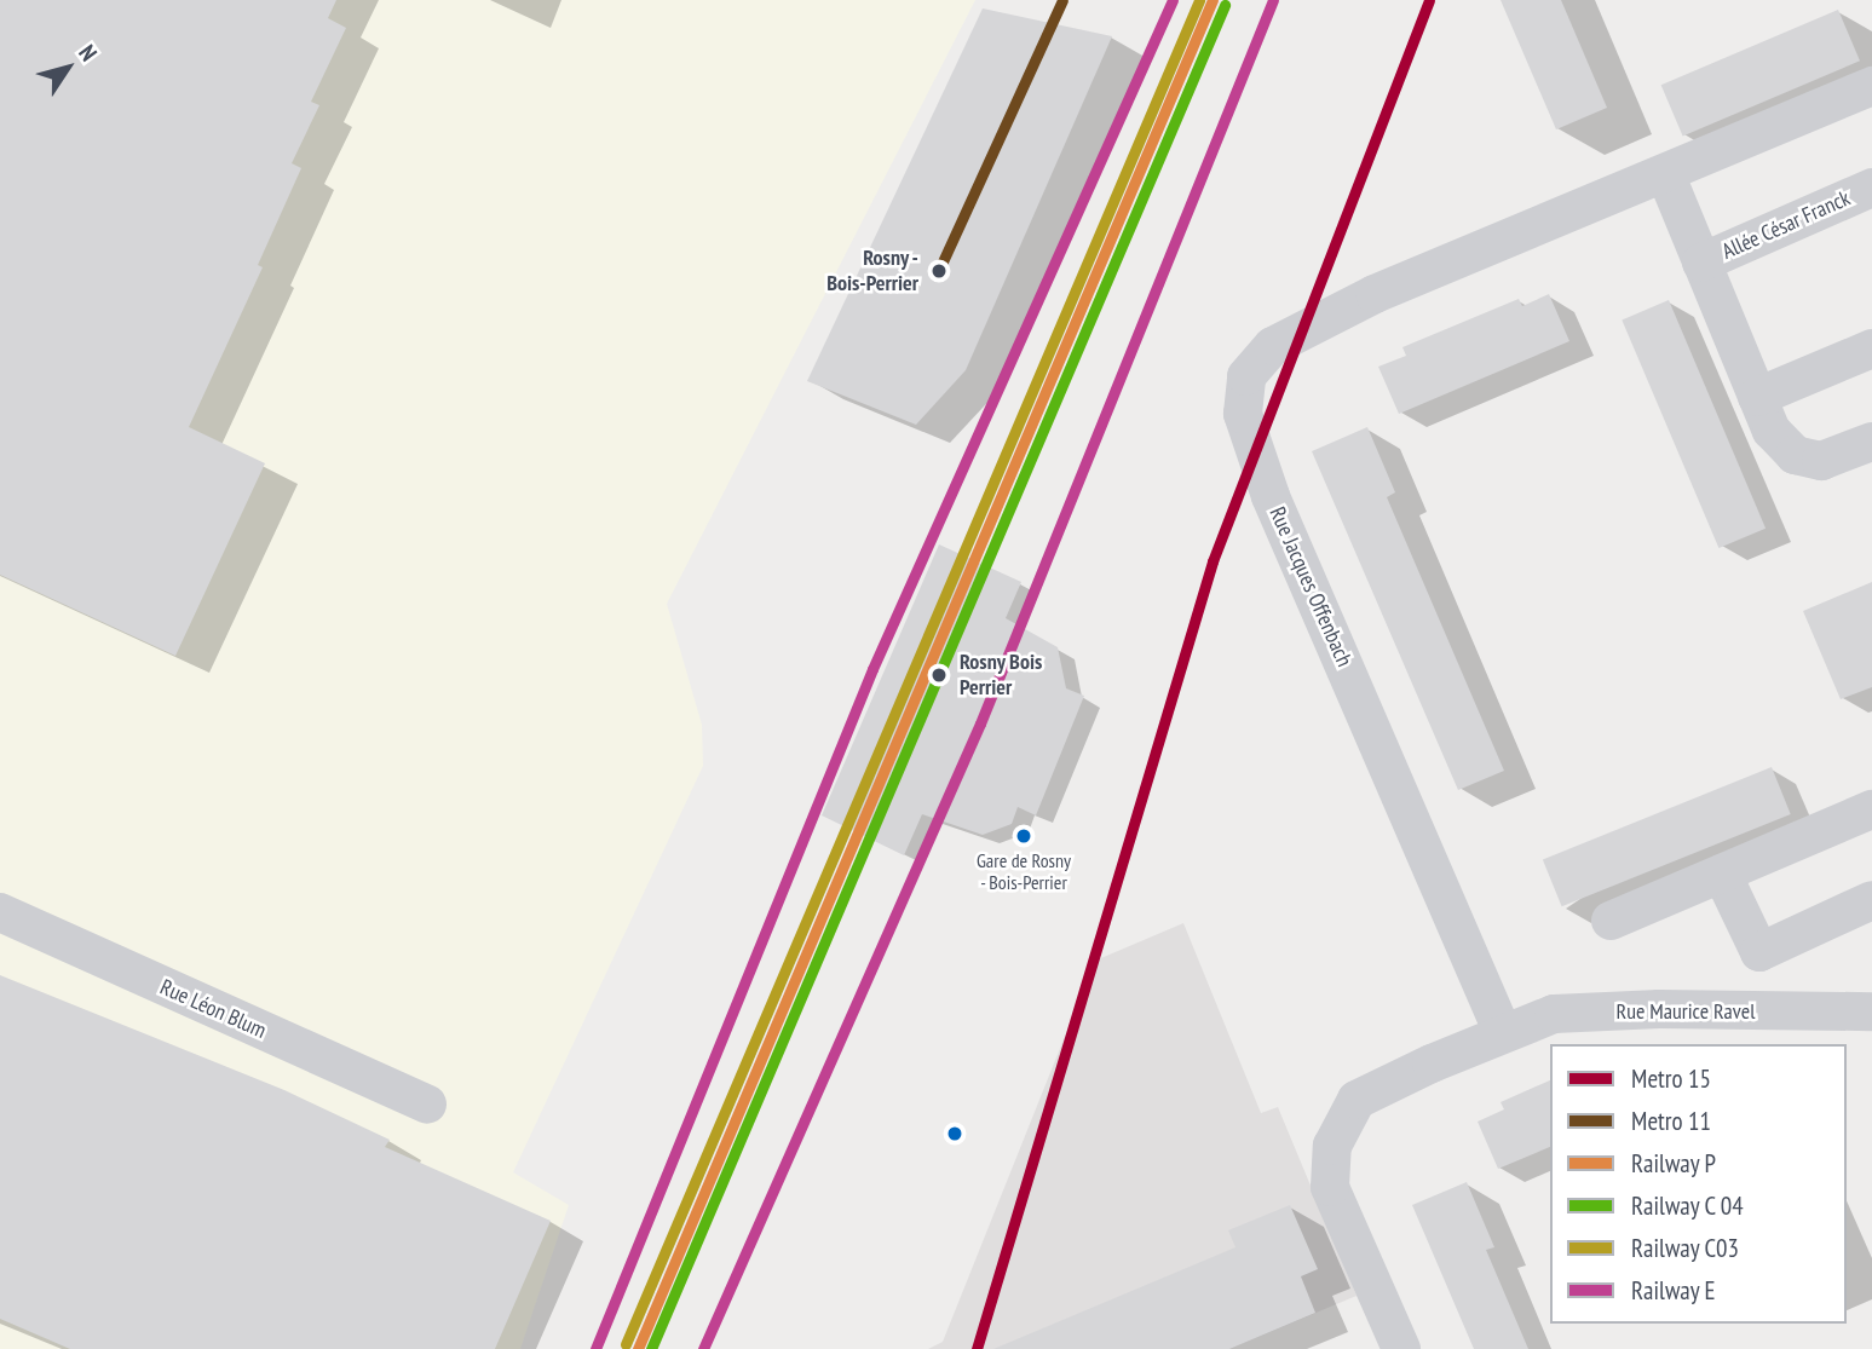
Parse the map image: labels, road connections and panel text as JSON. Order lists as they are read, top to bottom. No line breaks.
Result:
{"streets":{"street":["Allée César Franck","Rue Jacques Offenbach","Rue Léon Blum","Rue Maurice Ravel"]},"crossings":[["Allée César Franck","Rue Jacques Offenbach"],["Rue Jacques Offenbach","Rue Maurice Ravel"]],"places":["Rosny - Bois-Perrier","Rosny Bois Perrier","Gare de Rosny - Bois-Perrier"],"lines":["metro line 15","metro line 11","rail line P","rail line C03","rail line E"],"legend":["Metro 15","Metro 11","Railway P","Railway C 04","Railway C03","Railway E"],"north":"top right"}
